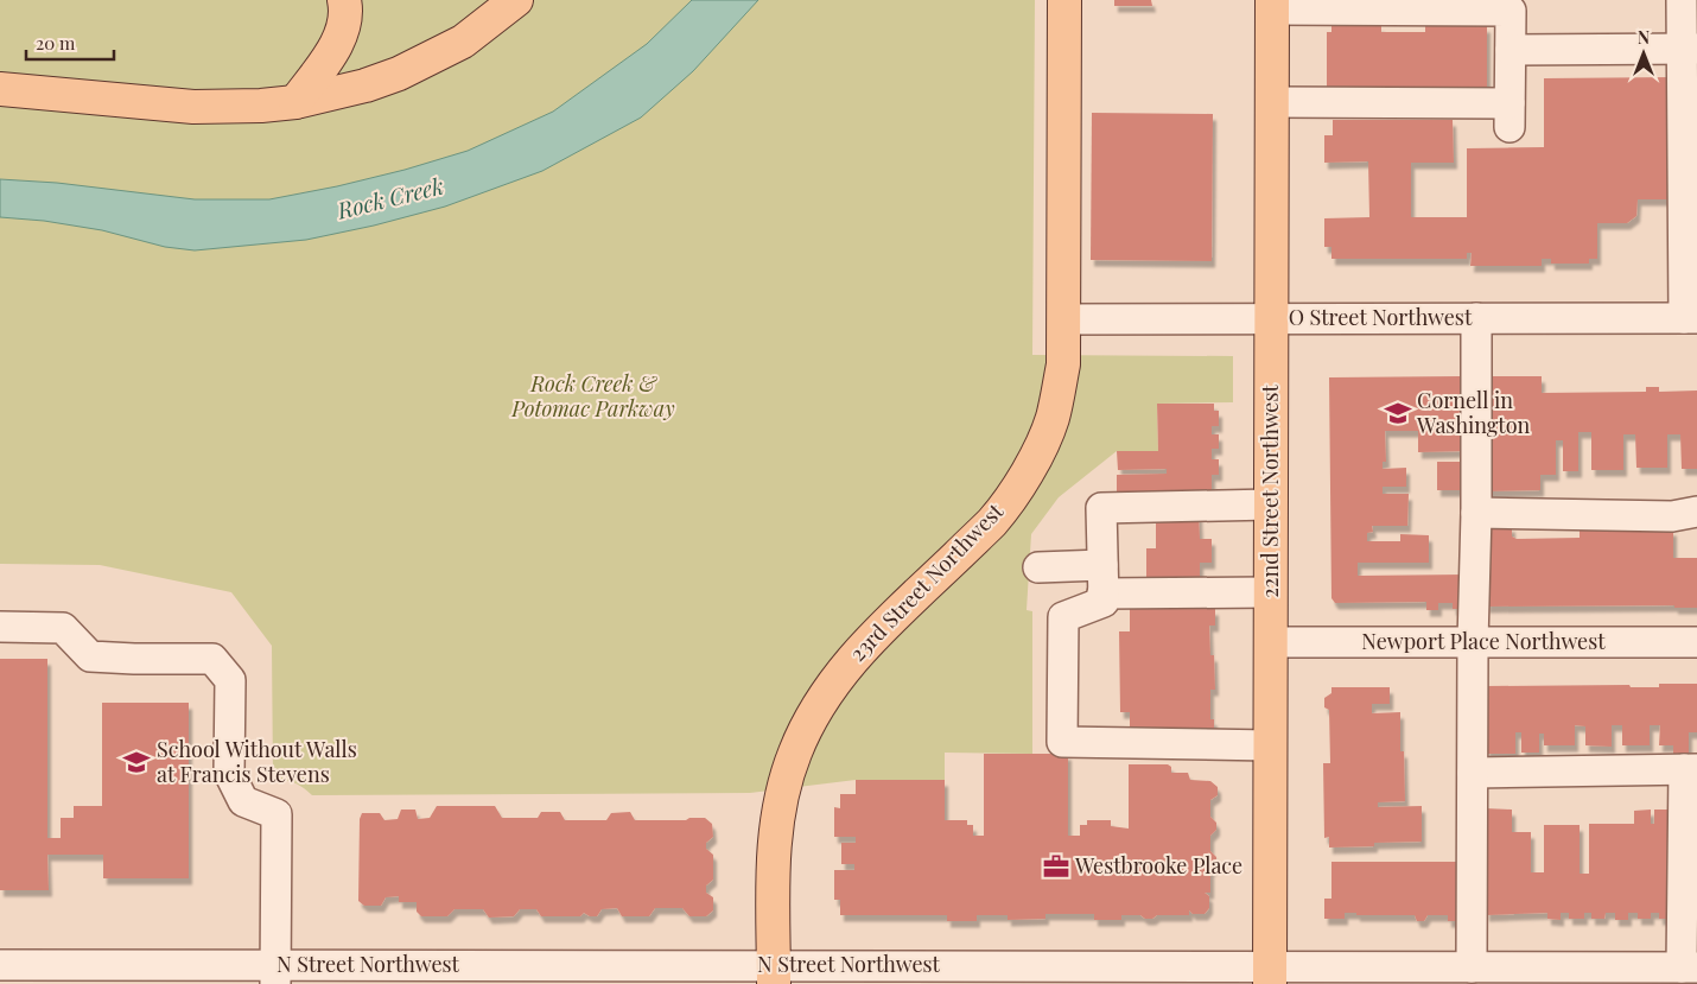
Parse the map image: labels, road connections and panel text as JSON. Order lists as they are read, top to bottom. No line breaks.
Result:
{"streets":{"main road":["22nd Street Northwest","23rd Street Northwest"],"street":["O Street Northwest","Newport Place Northwest","N Street Northwest"]},"crossings":[["O Street Northwest","22nd Street Northwest"],["O Street Northwest","23rd Street Northwest"],["22nd Street Northwest","Newport Place Northwest"],["22nd Street Northwest","N Street Northwest"],["23rd Street Northwest","N Street Northwest"]],"water":["Rock Creek"],"parks":["Rock Creek & Potomac Parkway"],"places":{"school or university":["Cornell in Washington","School Without Walls at Francis Stevens"],"office":["Westbrooke Place"]},"scale_bar":"20 m","north":"top"}
